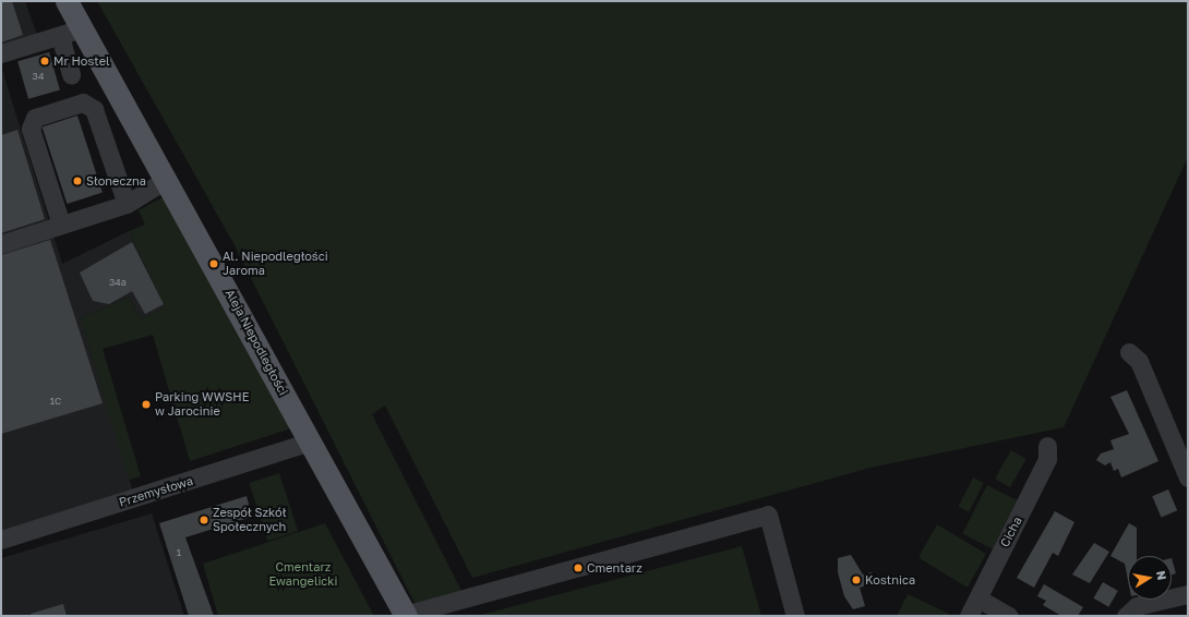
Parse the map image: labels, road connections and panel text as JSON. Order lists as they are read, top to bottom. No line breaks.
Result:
{"streets":{"main road":["Aleja Niepodległości"],"street":["Przemysłowa","Cicha"]},"crossings":[["Aleja Niepodległości","Przemysłowa"]],"parks":["Cmentarz Ewangelicki"],"places":["Mr Hostel","Słoneczna","Al. Niepodległości Jaroma","Parking WWSHE w Jarocinie","Zespół Szkół Społecznych","Cmentarz","Kostnica"],"house_numbers":["34","34a","1C","1"],"north":"right"}
